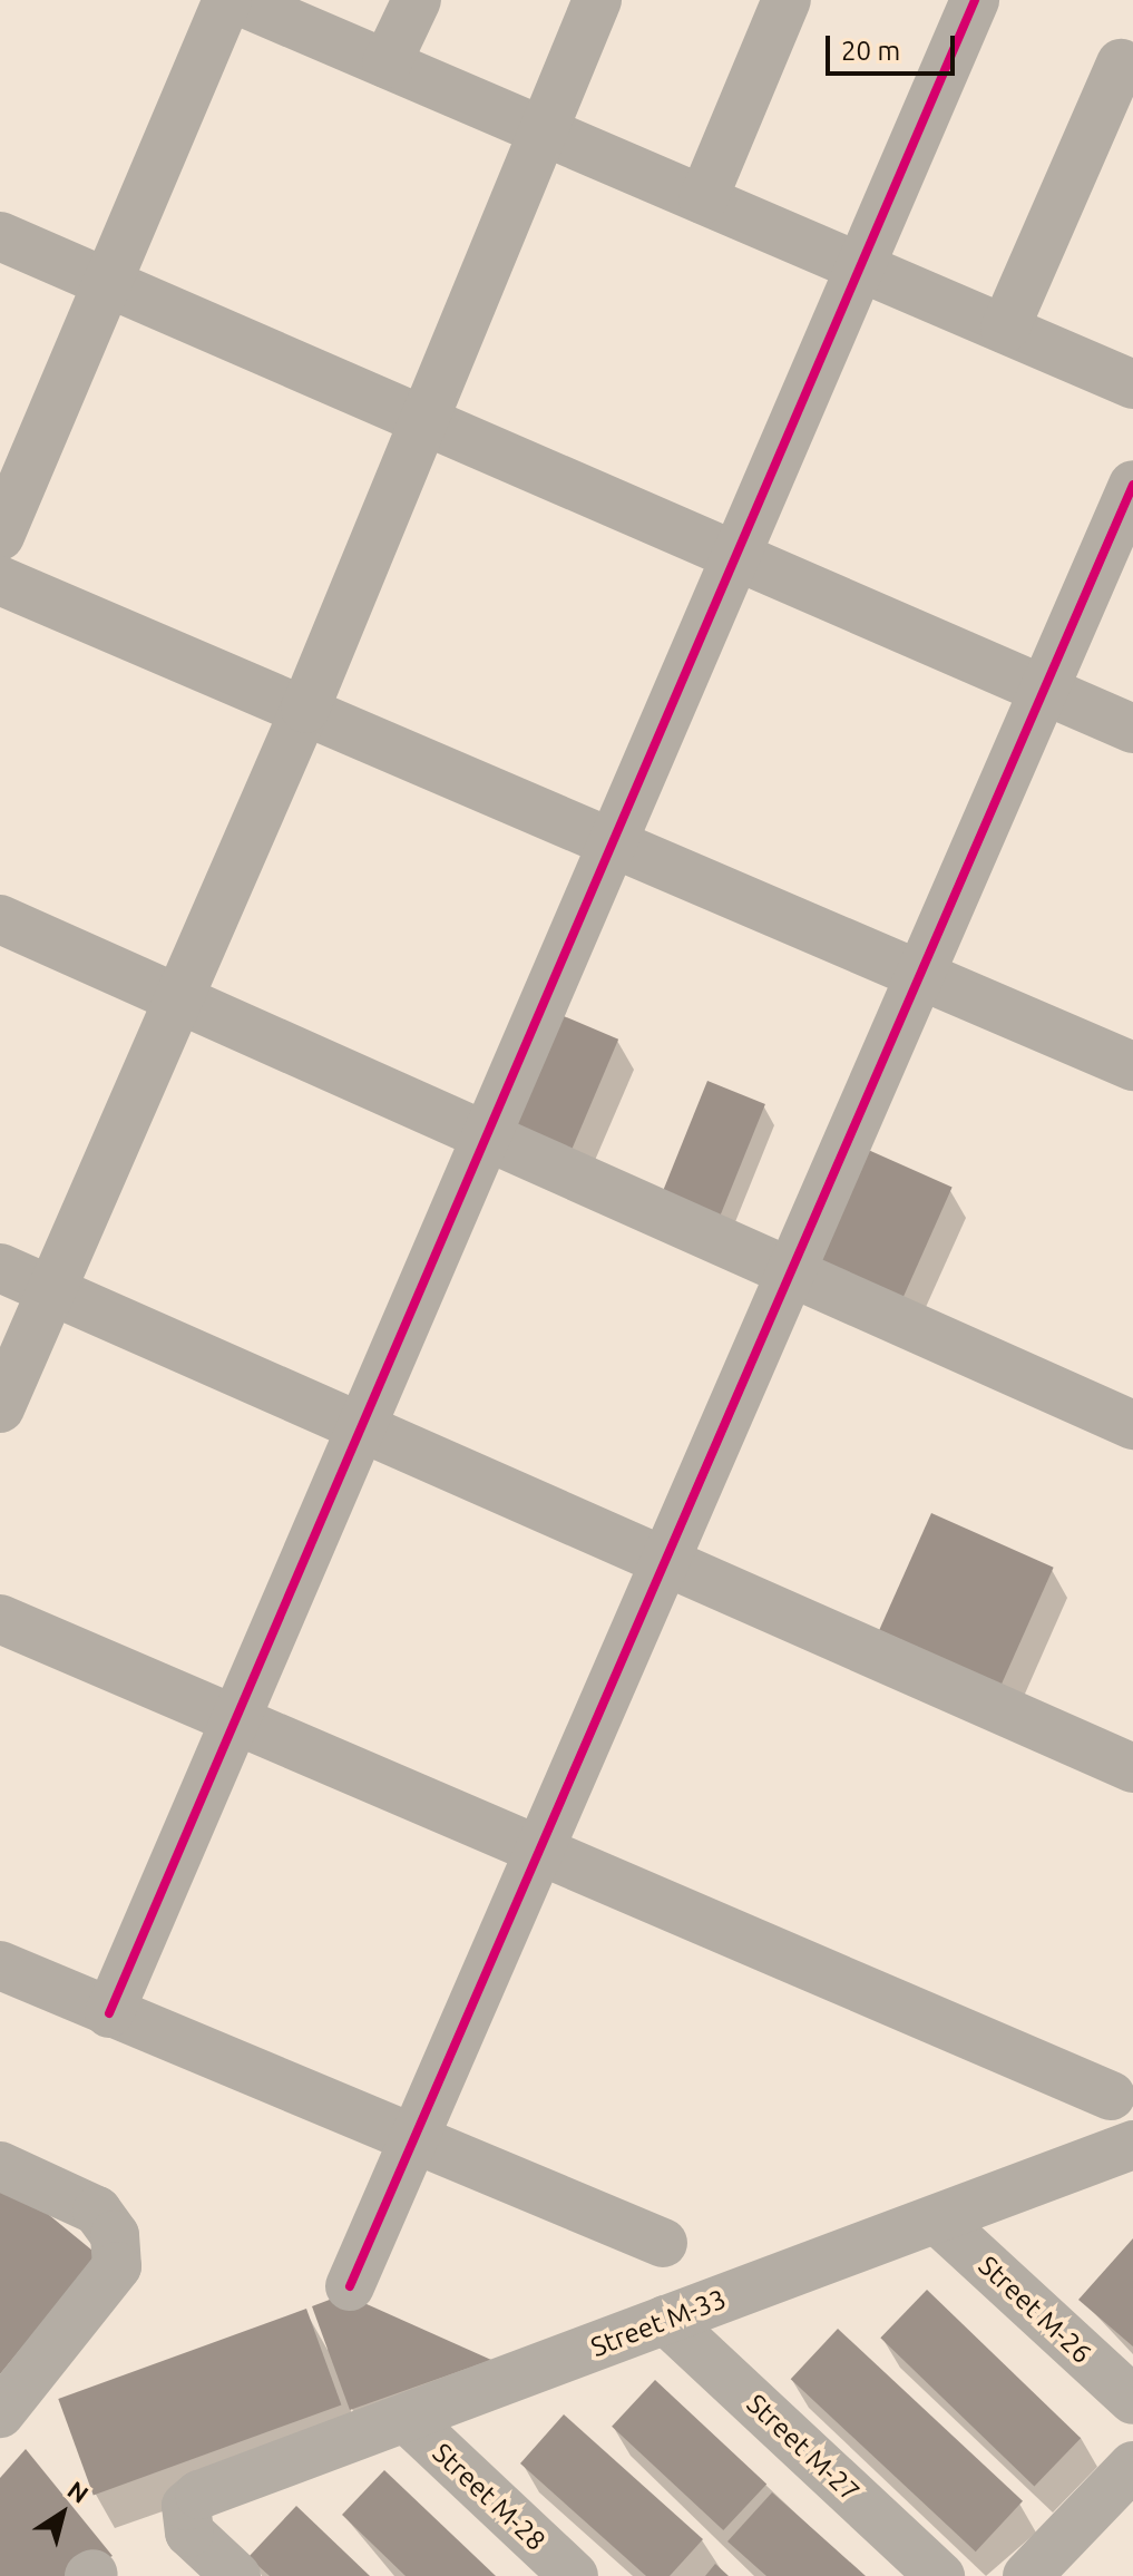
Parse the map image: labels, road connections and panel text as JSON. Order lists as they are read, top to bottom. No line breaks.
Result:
{"streets":{"street":["Street M-26","Street M-33","Street M-27","Street M-28"]},"crossings":[["Street M-26","Street M-33"],["Street M-33","Street M-27"],["Street M-33","Street M-28"]],"scale_bar":"20 m","north":"top right"}
